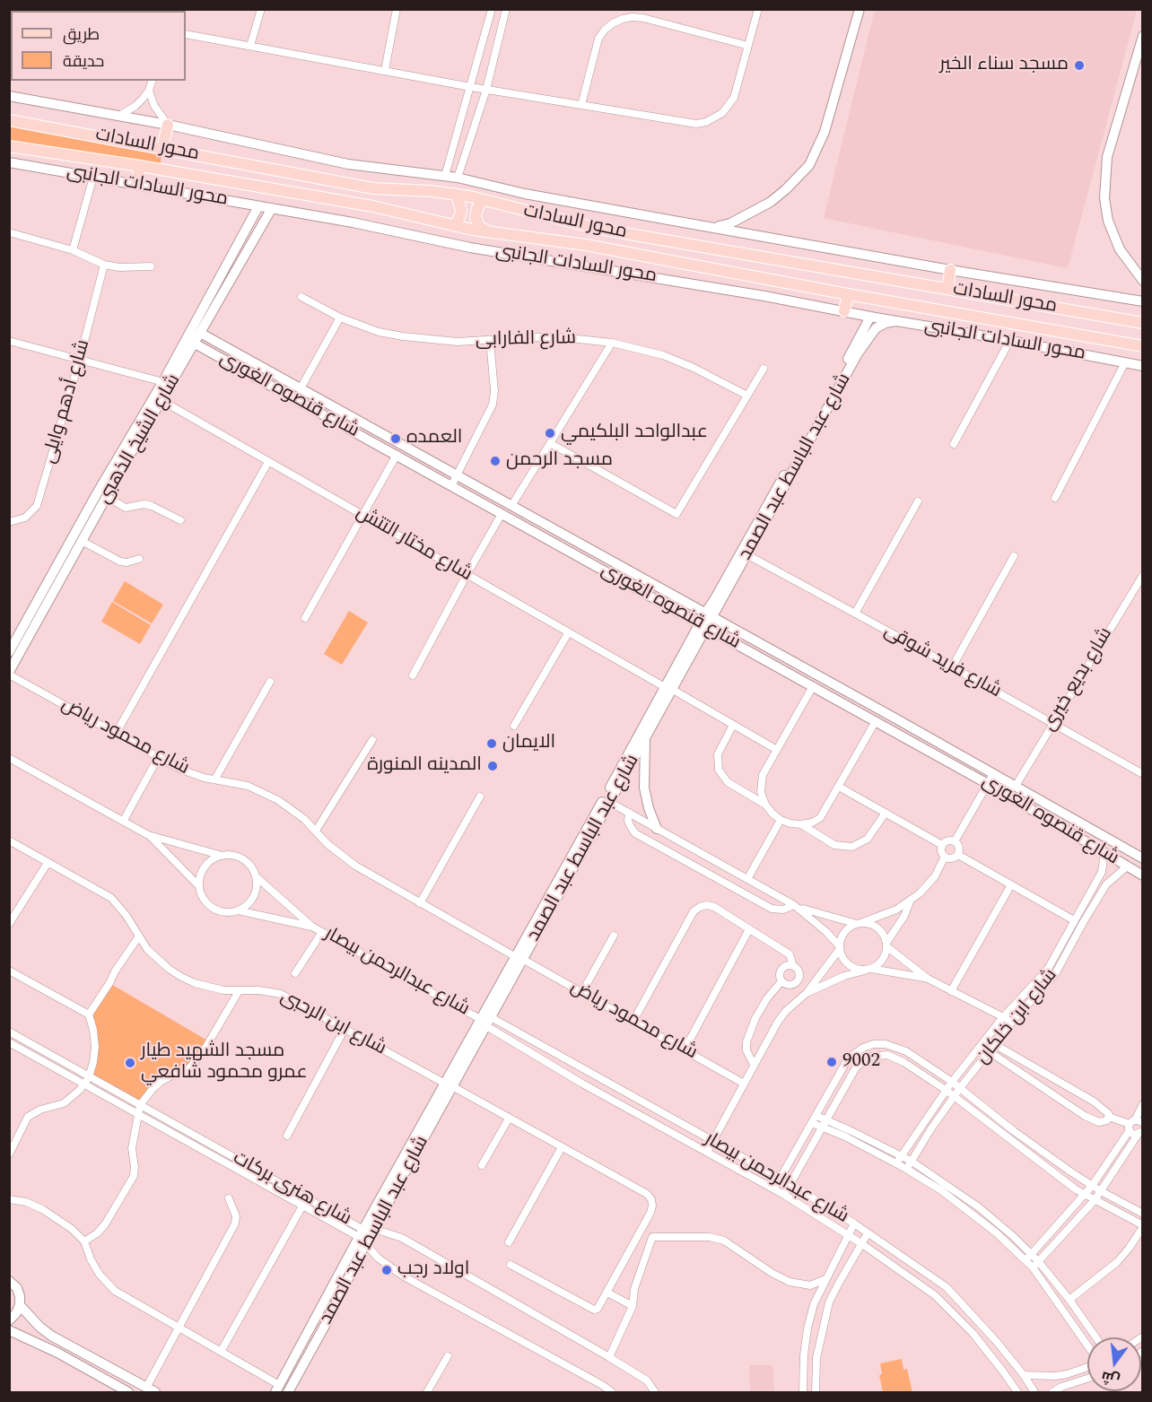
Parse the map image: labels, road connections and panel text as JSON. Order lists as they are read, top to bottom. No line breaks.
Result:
{"streets":{"main road":["محور السادات"],"street":["محور السادات الجانبى","شارع الفارابى","شارع قنصوه الغورى","شارع أدهم وايلى","شارع الشيخ الذهبى","شارع عبد الباسط عبد الصمد","شارع مختار التتش","شارع فريد شوقى","شارع بديع خيرى","شارع محمود رياض","شارع عبدالرحمن بيصار","شارع ابن خلكان","شارع ابن الرحبى","شارع هنرى بركات"]},"crossings":[["محور السادات الجانبى","شارع الشيخ الذهبى"],["محور السادات الجانبى","شارع عبد الباسط عبد الصمد"],["شارع قنصوه الغورى","شارع الشيخ الذهبى"],["شارع قنصوه الغورى","شارع عبد الباسط عبد الصمد"],["شارع قنصوه الغورى","شارع بديع خيرى"],["شارع قنصوه الغورى","شارع ابن خلكان"],["شارع الشيخ الذهبى","شارع مختار التتش"],["شارع الشيخ الذهبى","شارع محمود رياض"],["شارع عبد الباسط عبد الصمد","شارع مختار التتش"],["شارع عبد الباسط عبد الصمد","شارع فريد شوقى"],["شارع عبد الباسط عبد الصمد","شارع محمود رياض"],["شارع عبد الباسط عبد الصمد","شارع عبدالرحمن بيصار"],["شارع عبد الباسط عبد الصمد","شارع ابن الرحبى"],["شارع عبد الباسط عبد الصمد","شارع هنرى بركات"],["شارع فريد شوقى","شارع بديع خيرى"]],"places":["مسجد سناء الخير","عبدالواحد البلكيمي","العمده","مسجد الرحمن","الايمان","المدينه المنورة","9002","مسجد الشهيد طيار عمرو محمود شافعي","اولاد رجب"],"legend":["طريق","حديقة"],"north":"bottom"}
